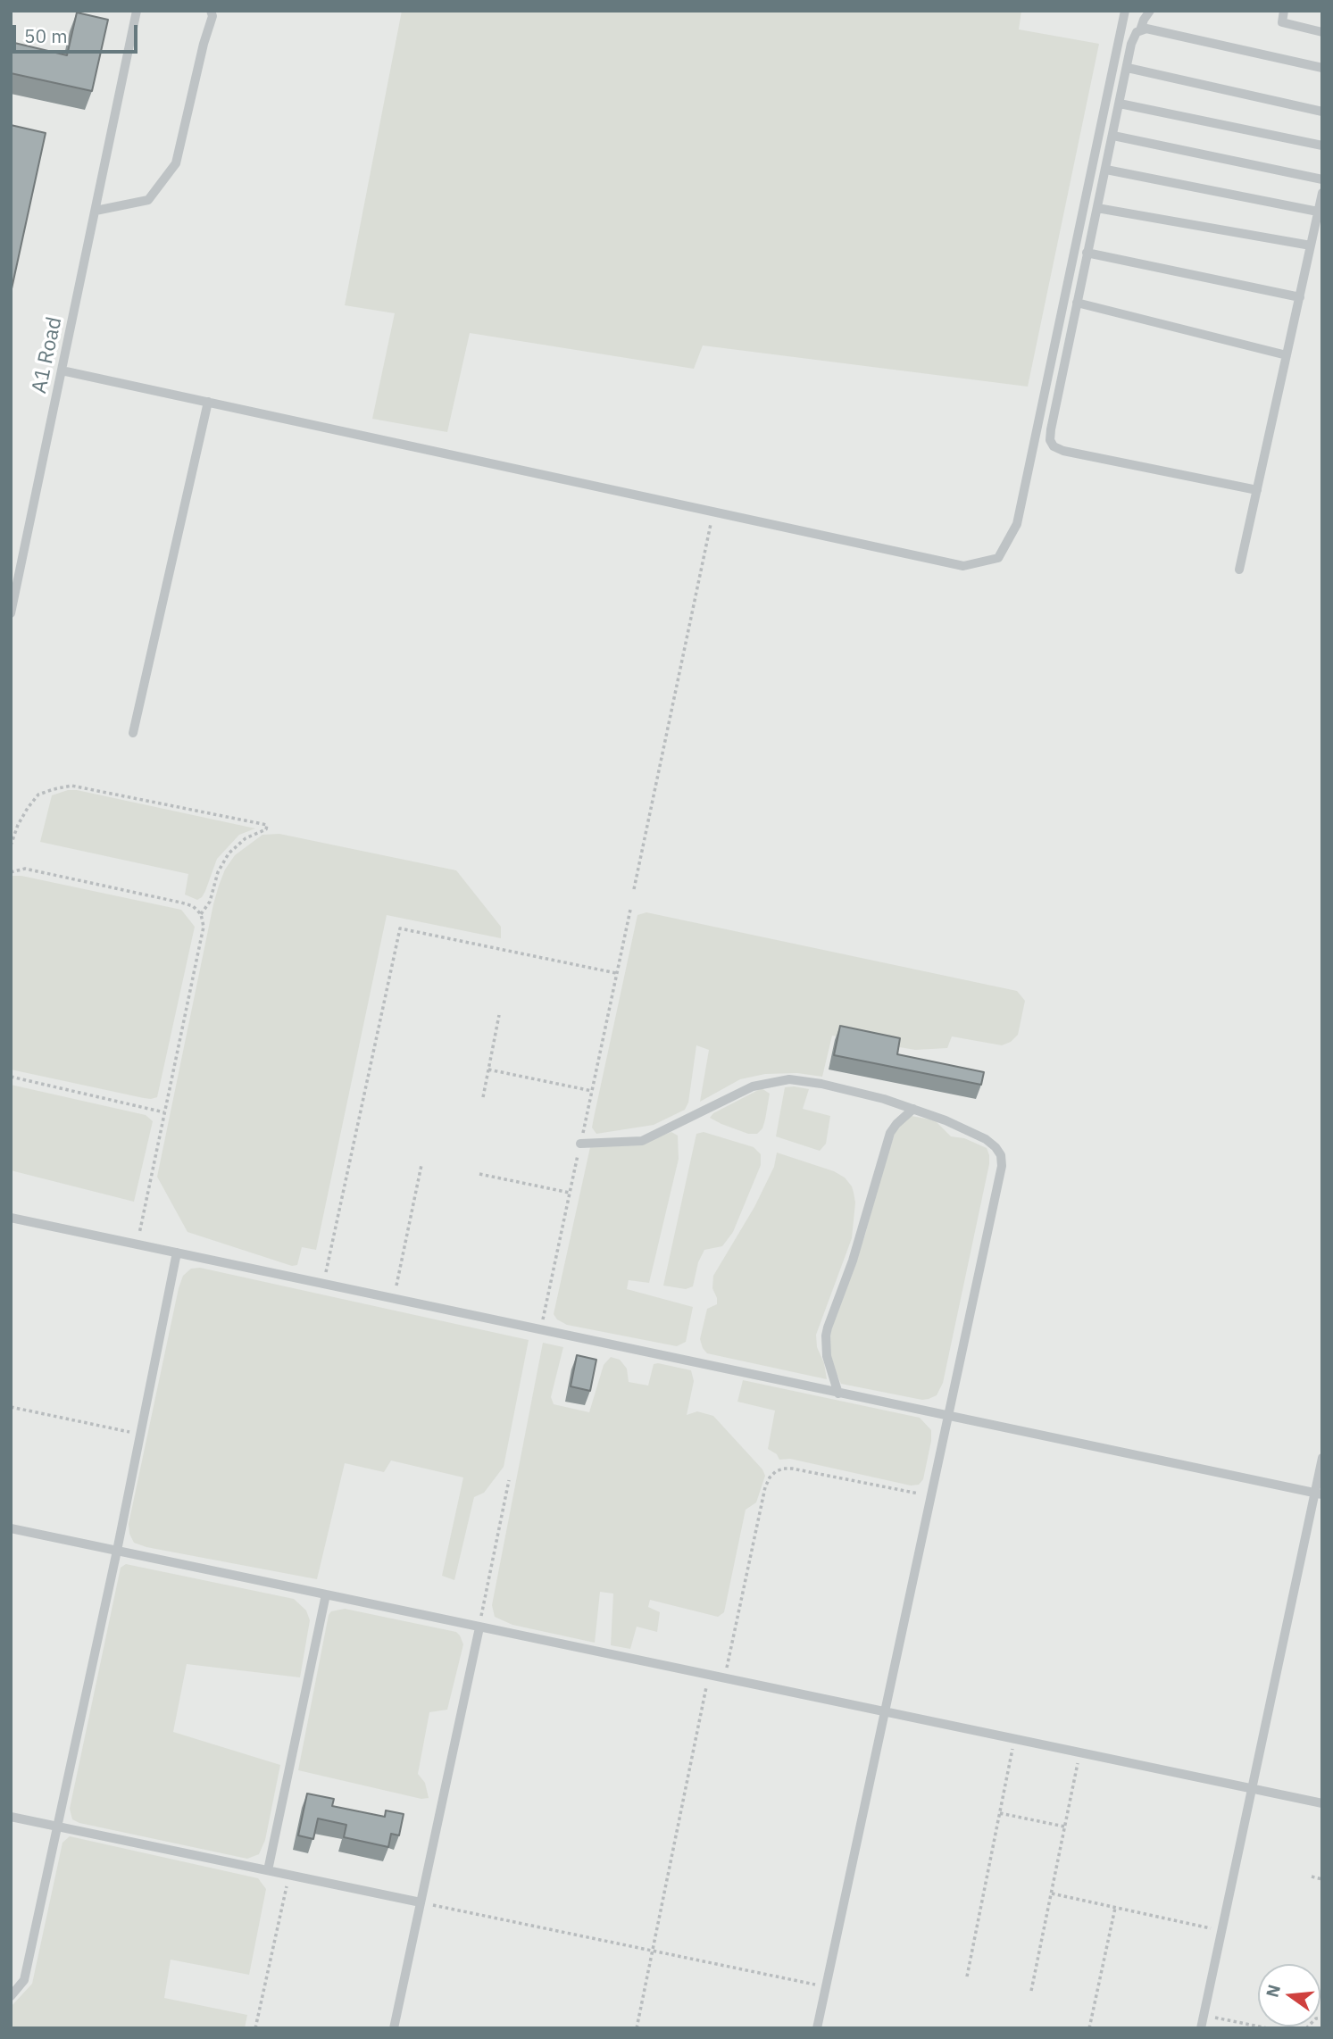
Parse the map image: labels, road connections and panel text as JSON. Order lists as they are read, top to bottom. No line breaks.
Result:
{"streets":{"lane":["A1 Road"]},"scale_bar":"50 m","north":"left"}
